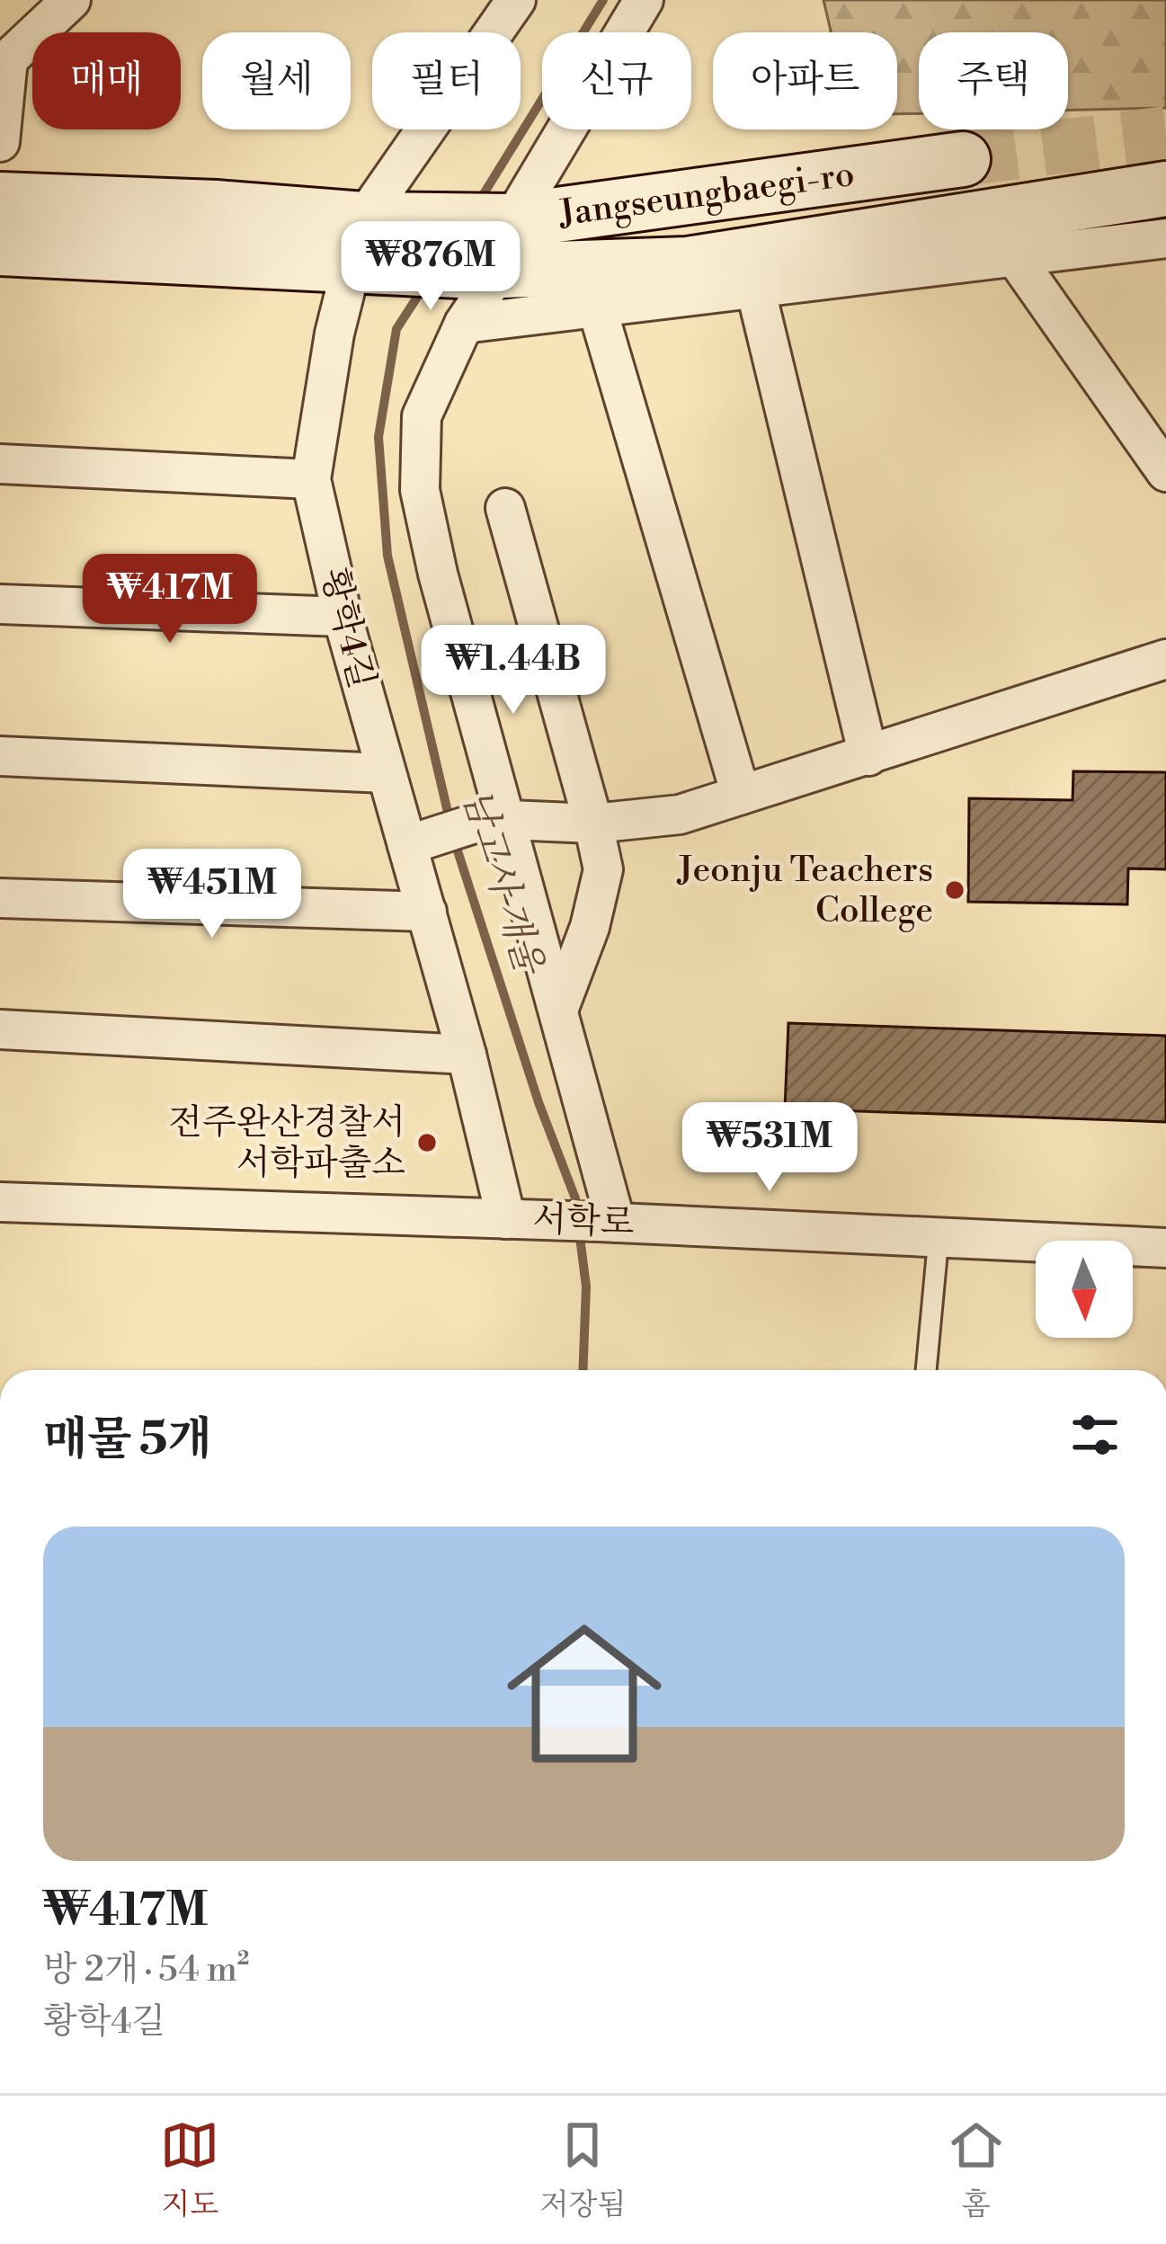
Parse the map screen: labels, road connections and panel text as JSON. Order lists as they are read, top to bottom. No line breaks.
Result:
{"streets":{"street":["Jangseungbaegi-ro","황학4길","서학로"]},"crossings":[["황학4길","서학로"]],"water":["남고사 개울"],"places":["Jeonju Teachers College","전주완산경찰서 서학파출소"],"north":"bottom","page":{"chip":["매매","월세","필터","신규","아파트","주택"],"price":["₩876M","₩417M","₩1.44B","₩451M","₩531M"],"heading":"매물 5개","list":[{"name":"₩417M","note":"방 2개 · 54 m² · 황학4길"}],"tabs":["지도","저장됨","홈"]}}
